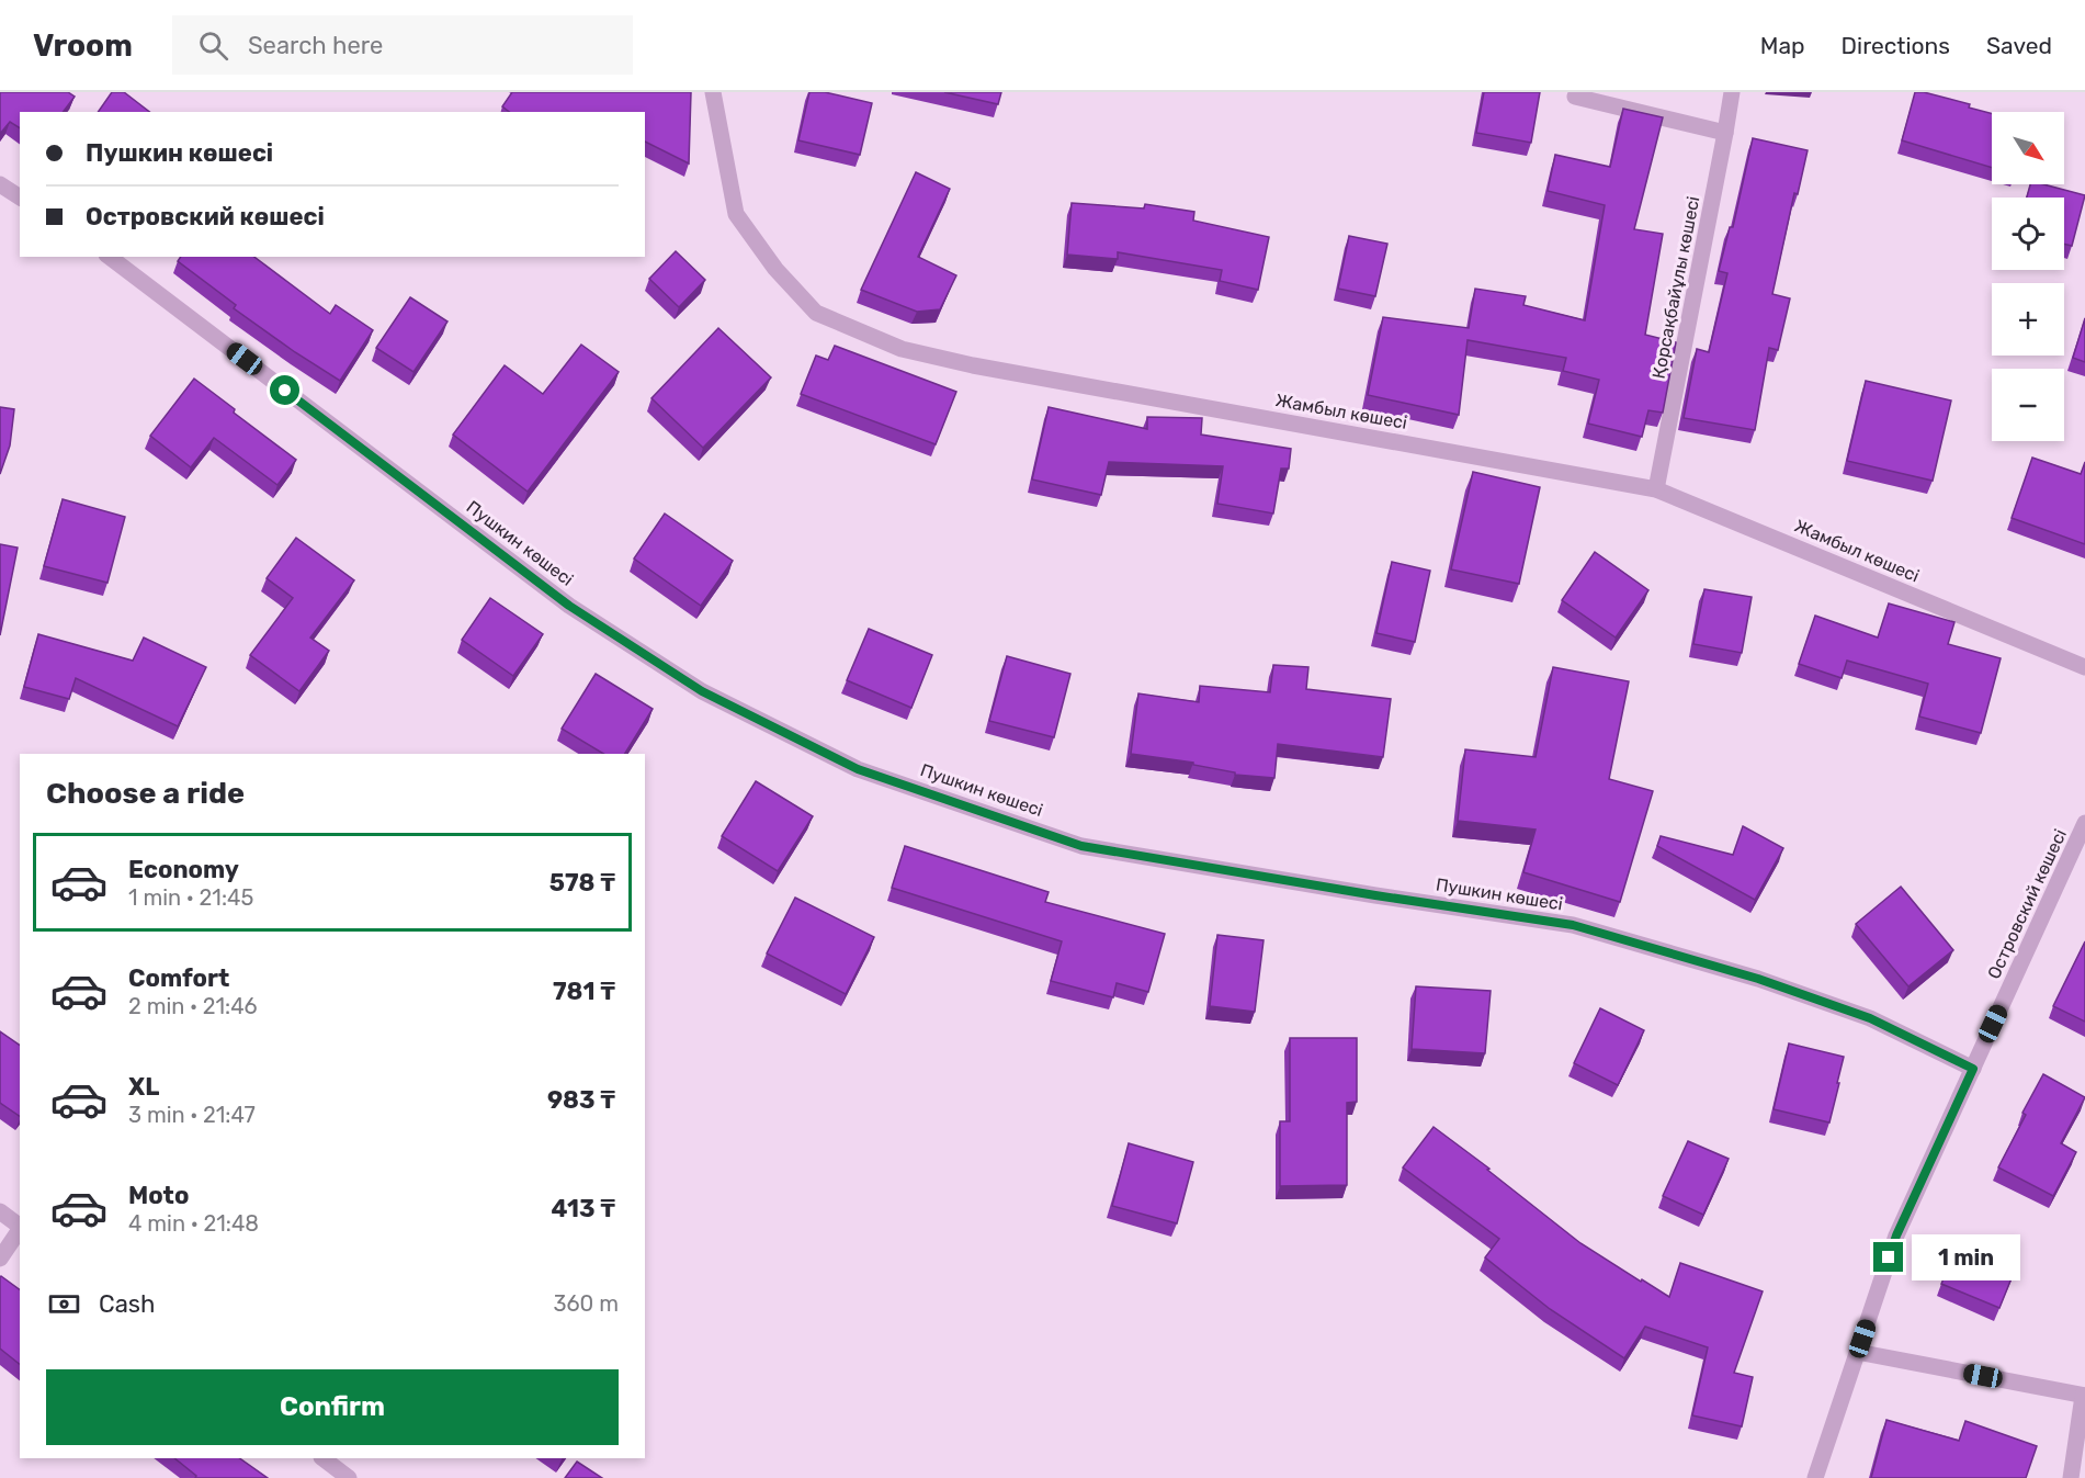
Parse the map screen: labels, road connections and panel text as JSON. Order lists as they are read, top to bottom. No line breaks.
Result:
{"streets":{"street":["Қорсақбайұлы көшесі","Жамбыл көшесі","Пушкин көшесі","Островский көшесі"]},"crossings":[["Қорсақбайұлы көшесі","Жамбыл көшесі"],["Пушкин көшесі","Островский көшесі"]],"north":"bottom right","page":{"header":"Vroom","search":"Search here","nav":["Map","Directions","Saved"],"map_buttons":["+","−"],"banner":["Пушкин көшесі","Островский көшесі"],"heading":"Choose a ride","list":[{"name":"Economy","note":"1 min · 21:45","value":"578 ₸"},{"name":"Comfort","note":"2 min · 21:46","value":"781 ₸"},{"name":"XL","note":"3 min · 21:47","value":"983 ₸"},{"name":"Moto","note":"4 min · 21:48","value":"413 ₸"}],"bubble":"1 min","pay":["Cash","360 m"],"buttons":"Confirm"}}
